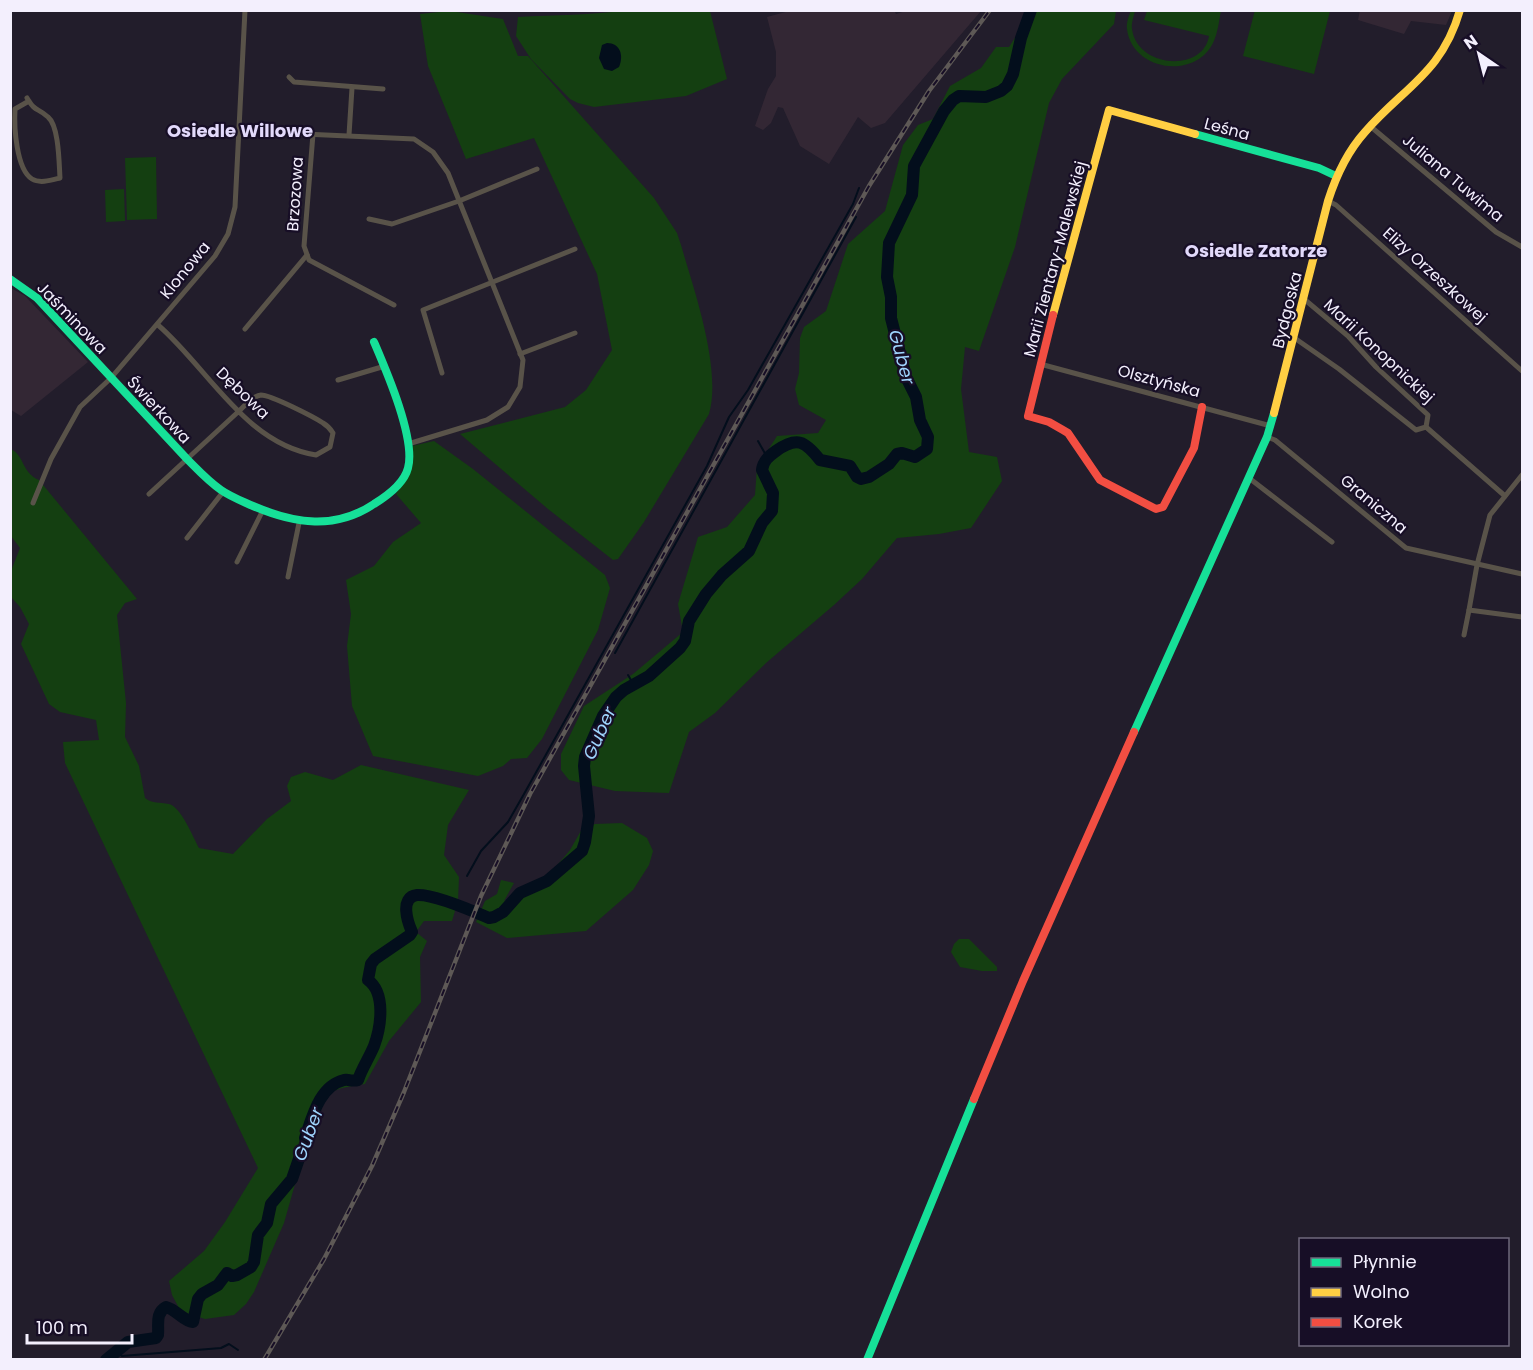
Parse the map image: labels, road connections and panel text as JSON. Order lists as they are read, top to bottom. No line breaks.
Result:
{"streets":{"main road":["Leśna","Marii Zientary-Malewskiej","Bydgoska","Jaśminowa","Świerkowa"],"street":["Juliana Tuwima","Brzozowa","Klonowa","Elizy Orzeszkowej","Marii Konopnickiej","Olsztyńska","Dębowa","Graniczna"]},"crossings":[["Leśna","Marii Zientary-Malewskiej"],["Leśna","Bydgoska"],["Juliana Tuwima","Bydgoska"],["Marii Zientary-Malewskiej","Olsztyńska"],["Klonowa","Jaśminowa"],["Klonowa","Dębowa"],["Klonowa","Świerkowa"],["Elizy Orzeszkowej","Bydgoska"],["Bydgoska","Marii Konopnickiej"],["Bydgoska","Olsztyńska"],["Bydgoska","Graniczna"],["Jaśminowa","Świerkowa"],["Dębowa","Świerkowa"]],"districts":["Osiedle Willowe","Osiedle Zatorze"],"water":["Guber"],"legend":["Płynnie","Wolno","Korek"],"scale_bar":"100 m","north":"top left"}
